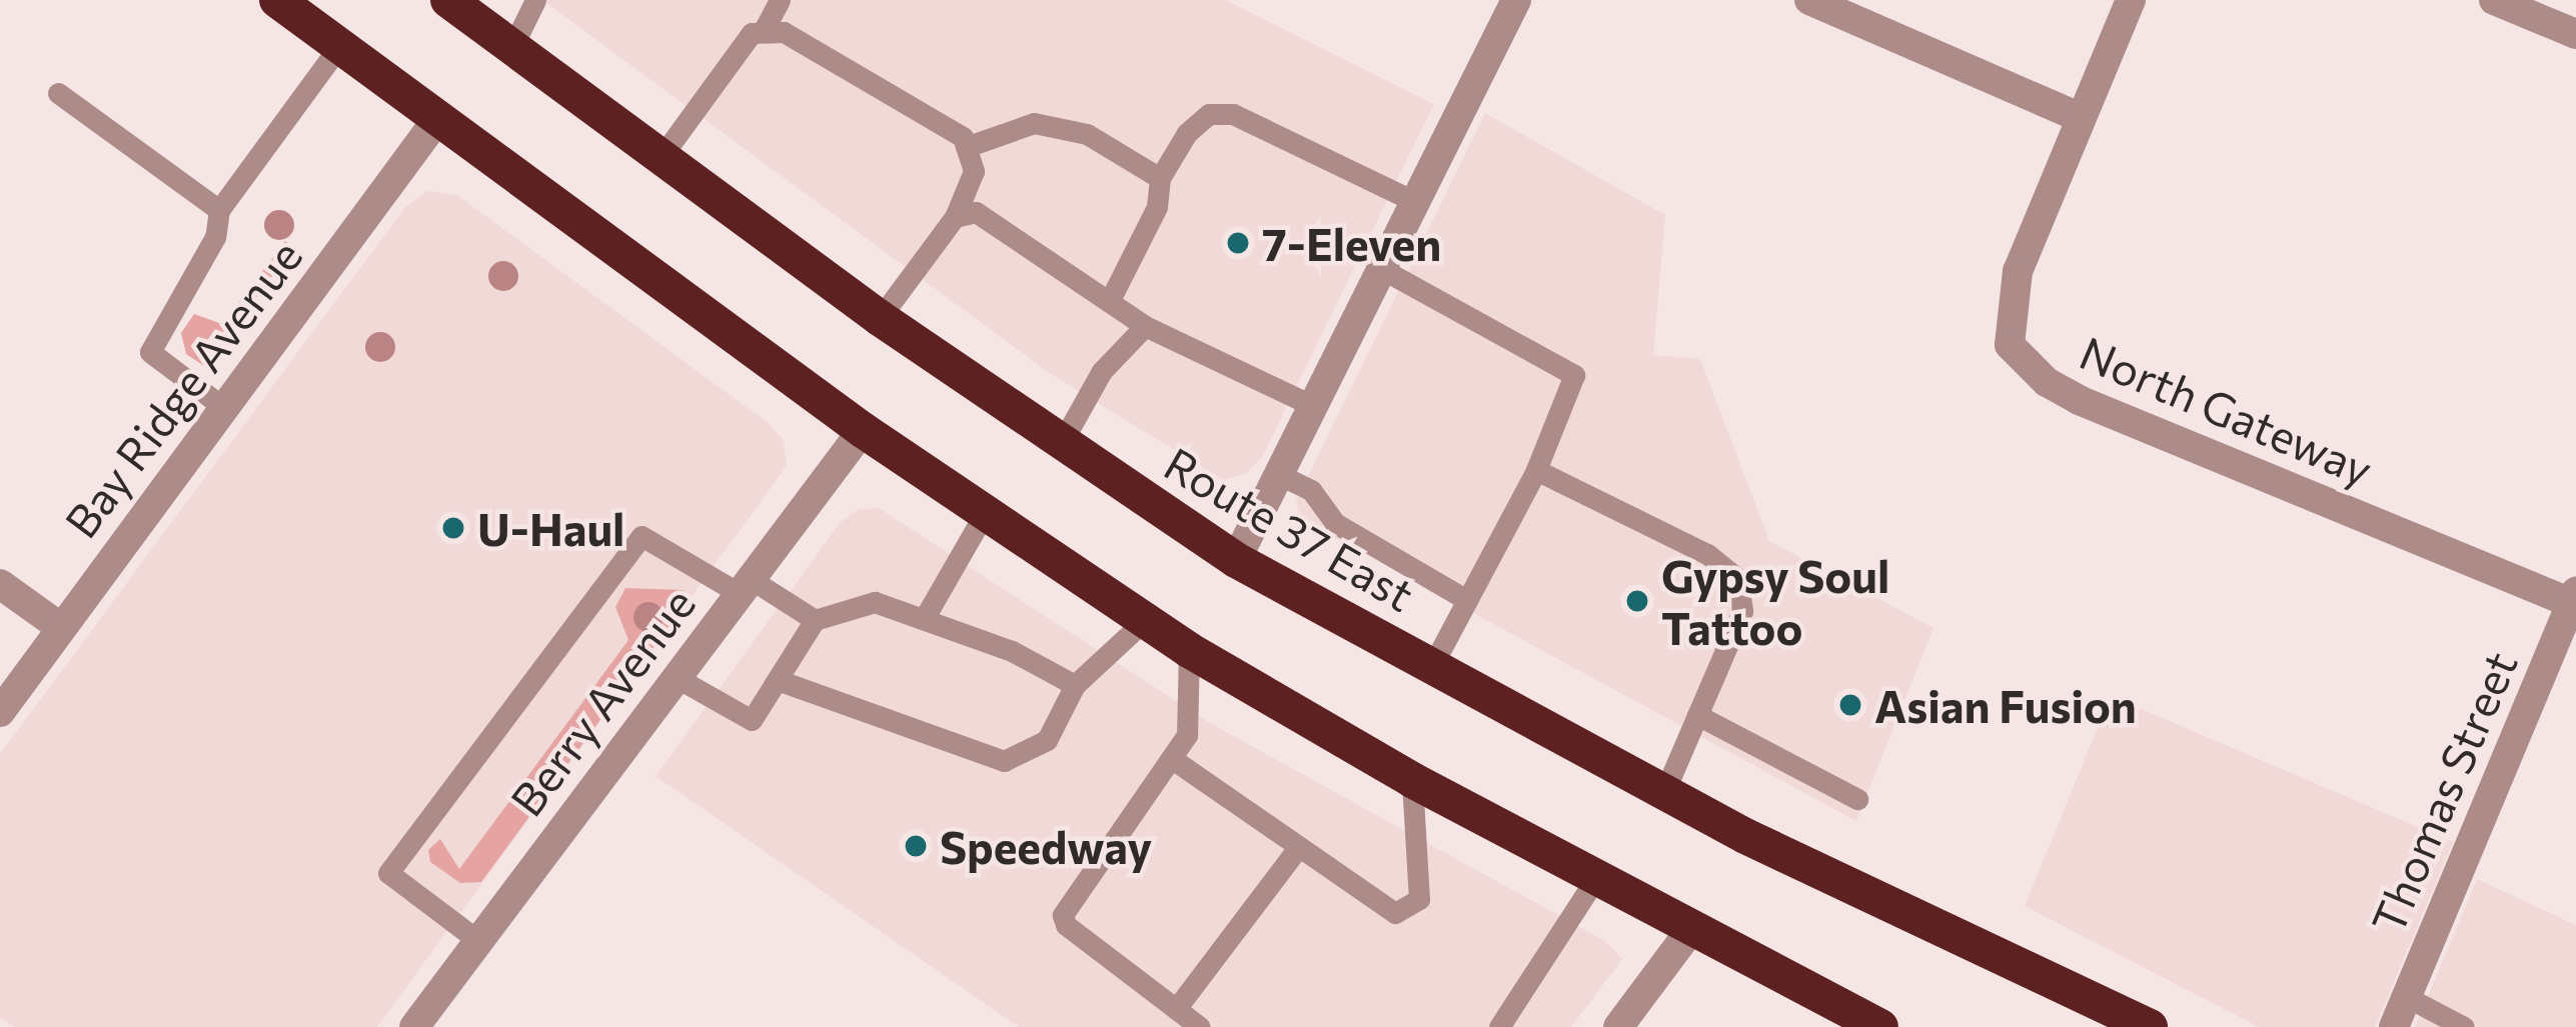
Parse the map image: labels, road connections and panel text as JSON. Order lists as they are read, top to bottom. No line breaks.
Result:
{"streets":{"highway":["Route 37 East"],"street":["Bay Ridge Avenue","North Gateway","Berry Avenue","Thomas Street"]},"crossings":[["North Gateway","Thomas Street"]],"places":["7-Eleven","U-Haul","Gypsy Soul Tattoo","Asian Fusion","Speedway"]}
